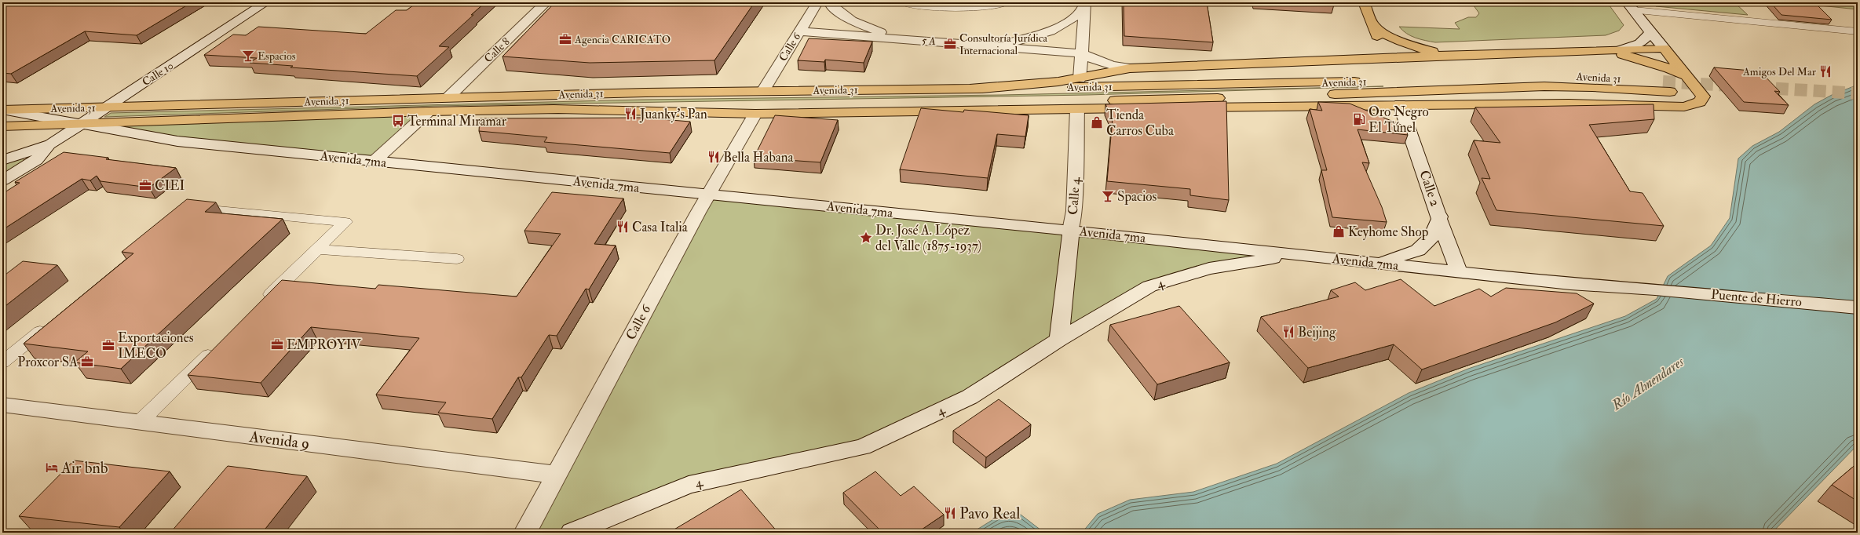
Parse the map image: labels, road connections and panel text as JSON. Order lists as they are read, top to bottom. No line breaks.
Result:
{"streets":{"main road":["Avenida 31"],"street":["5 A","Calle 6","Calle 8","Calle 10","Avenida 7ma","Calle 2","Calle 4","4","Puente de Hierro","Avenida 9"]},"crossings":[["5 A","Calle 6"],["Calle 6","Avenida 31"],["Calle 6","Avenida 7ma"],["Calle 6","Avenida 9"],["Calle 8","Avenida 31"],["Calle 10","Avenida 31"],["Calle 10","Avenida 7ma"],["Avenida 31","Avenida 7ma"],["Avenida 7ma","Calle 2"],["Avenida 7ma","Calle 4"],["Avenida 7ma","4"],["Avenida 7ma","Puente de Hierro"],["Calle 4","4"]],"water":["Río Almendares"],"places":{"office":["Agencia CARICATO","Consultoría Jurídica Internacional","CIEI","EMPROYIV","Exportaciones IMECO","Proxcor SA"],"bar":["Espacios","Spacios"],"restaurant":["Amigos Del Mar","Juanky’s Pan","Bella Habana","Casa Italia","Beijing","Pavo Real"],"fuel station":["Oro Negro El Túnel"],"bus stop":["Terminal Miramar"],"shop":["Tienda Carros Cuba","Keyhome Shop"],"place":["Dr. José A. López del Valle (1875-1937)"],"hotel":["Air bnb"]}}
